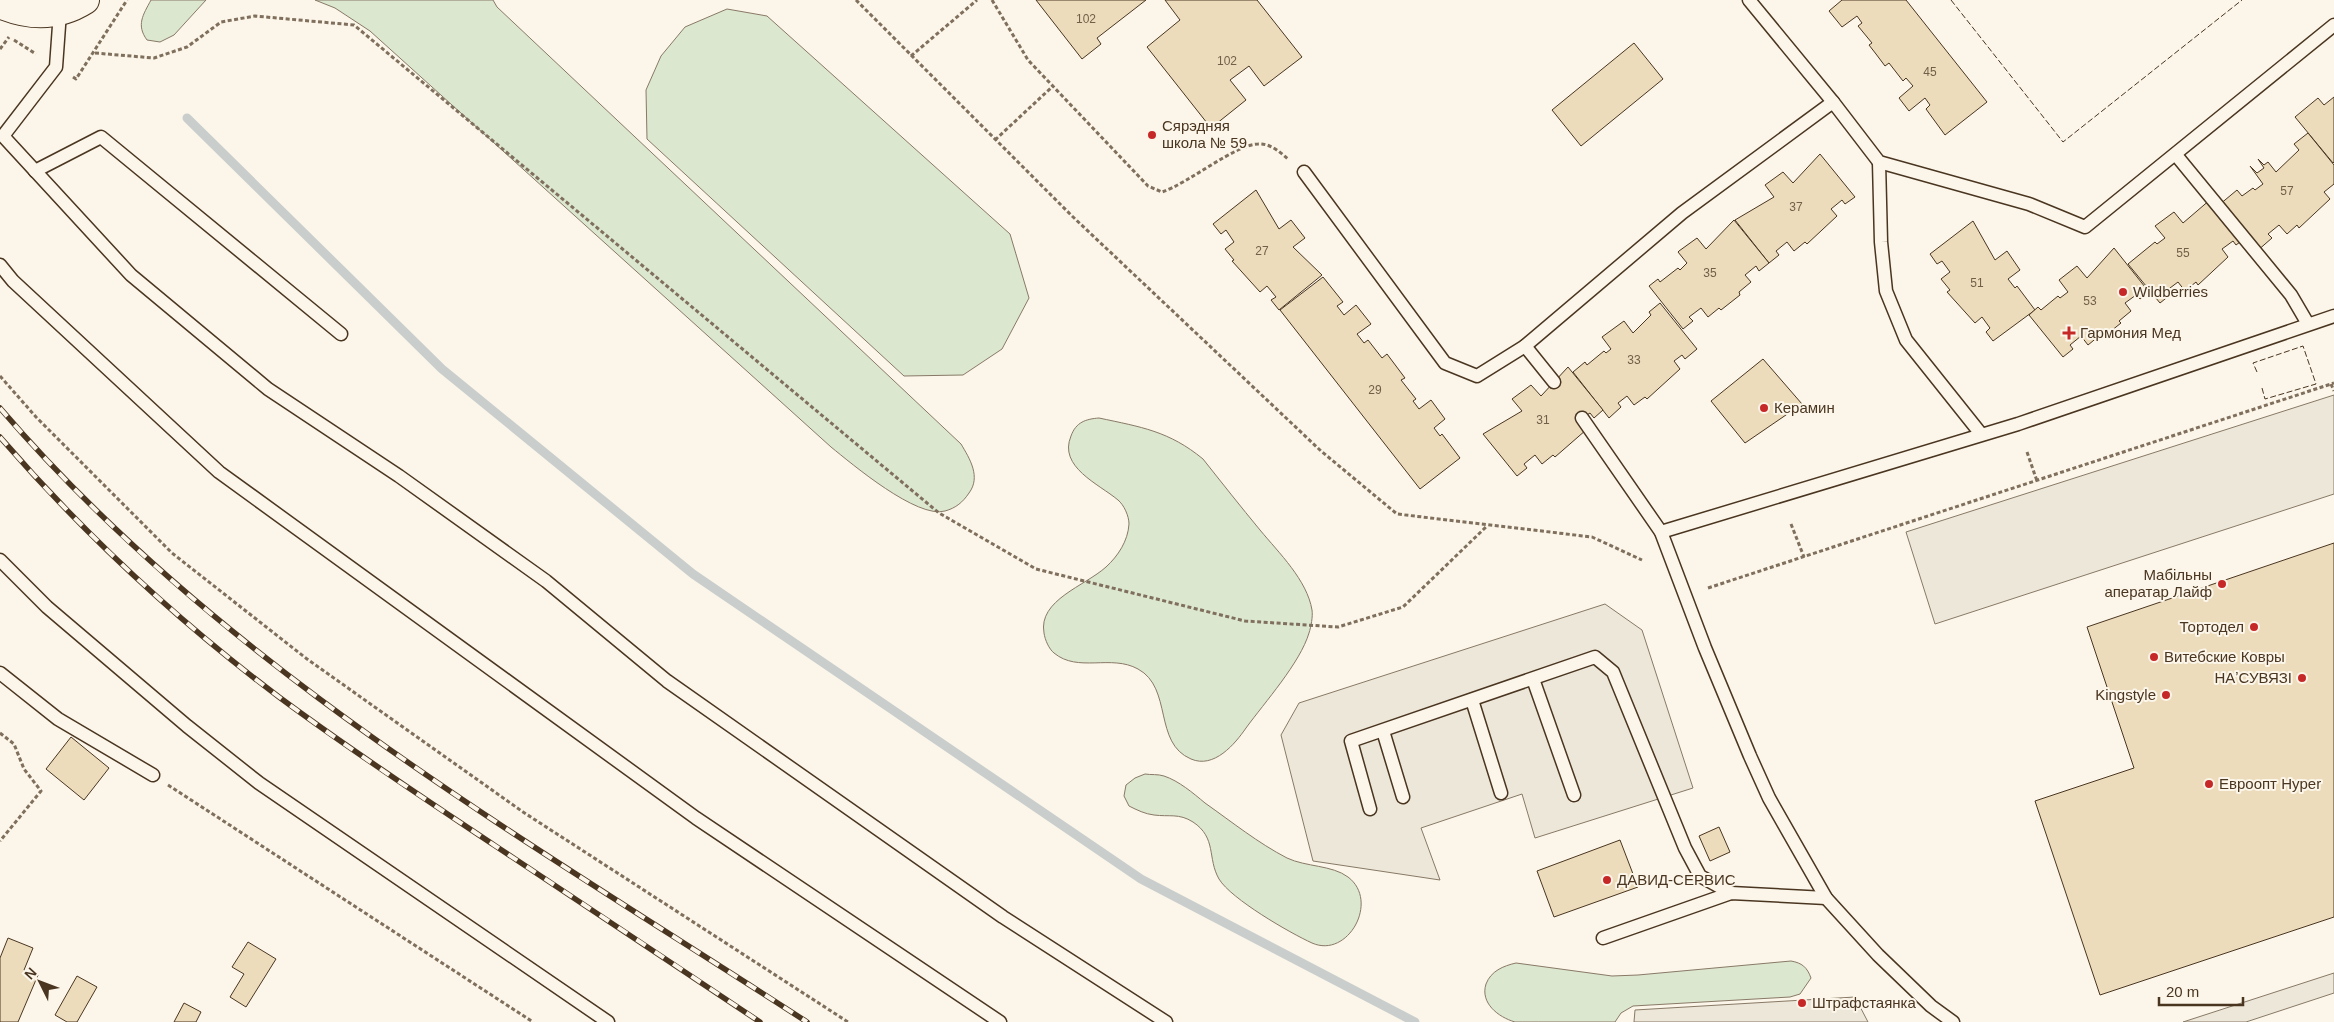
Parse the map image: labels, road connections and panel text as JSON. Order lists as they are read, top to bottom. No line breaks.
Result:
{"places":{"other":["Сярэдняя школа № 59","Wildberries","Керамин","Мабільны аператар Лайф","Тортодел","Витебские Ковры","НАʼСУВЯЗІ","Kingstyle","Евроопт Hyper","ДАВИД-СЕРВИС","Штрафстаянка"],"health":["Гармония Мед"]},"house_numbers":["102","102","45","57","37","27","55","35","51","53","33","29","31"],"scale_bar":"20 m","north":"top left"}
